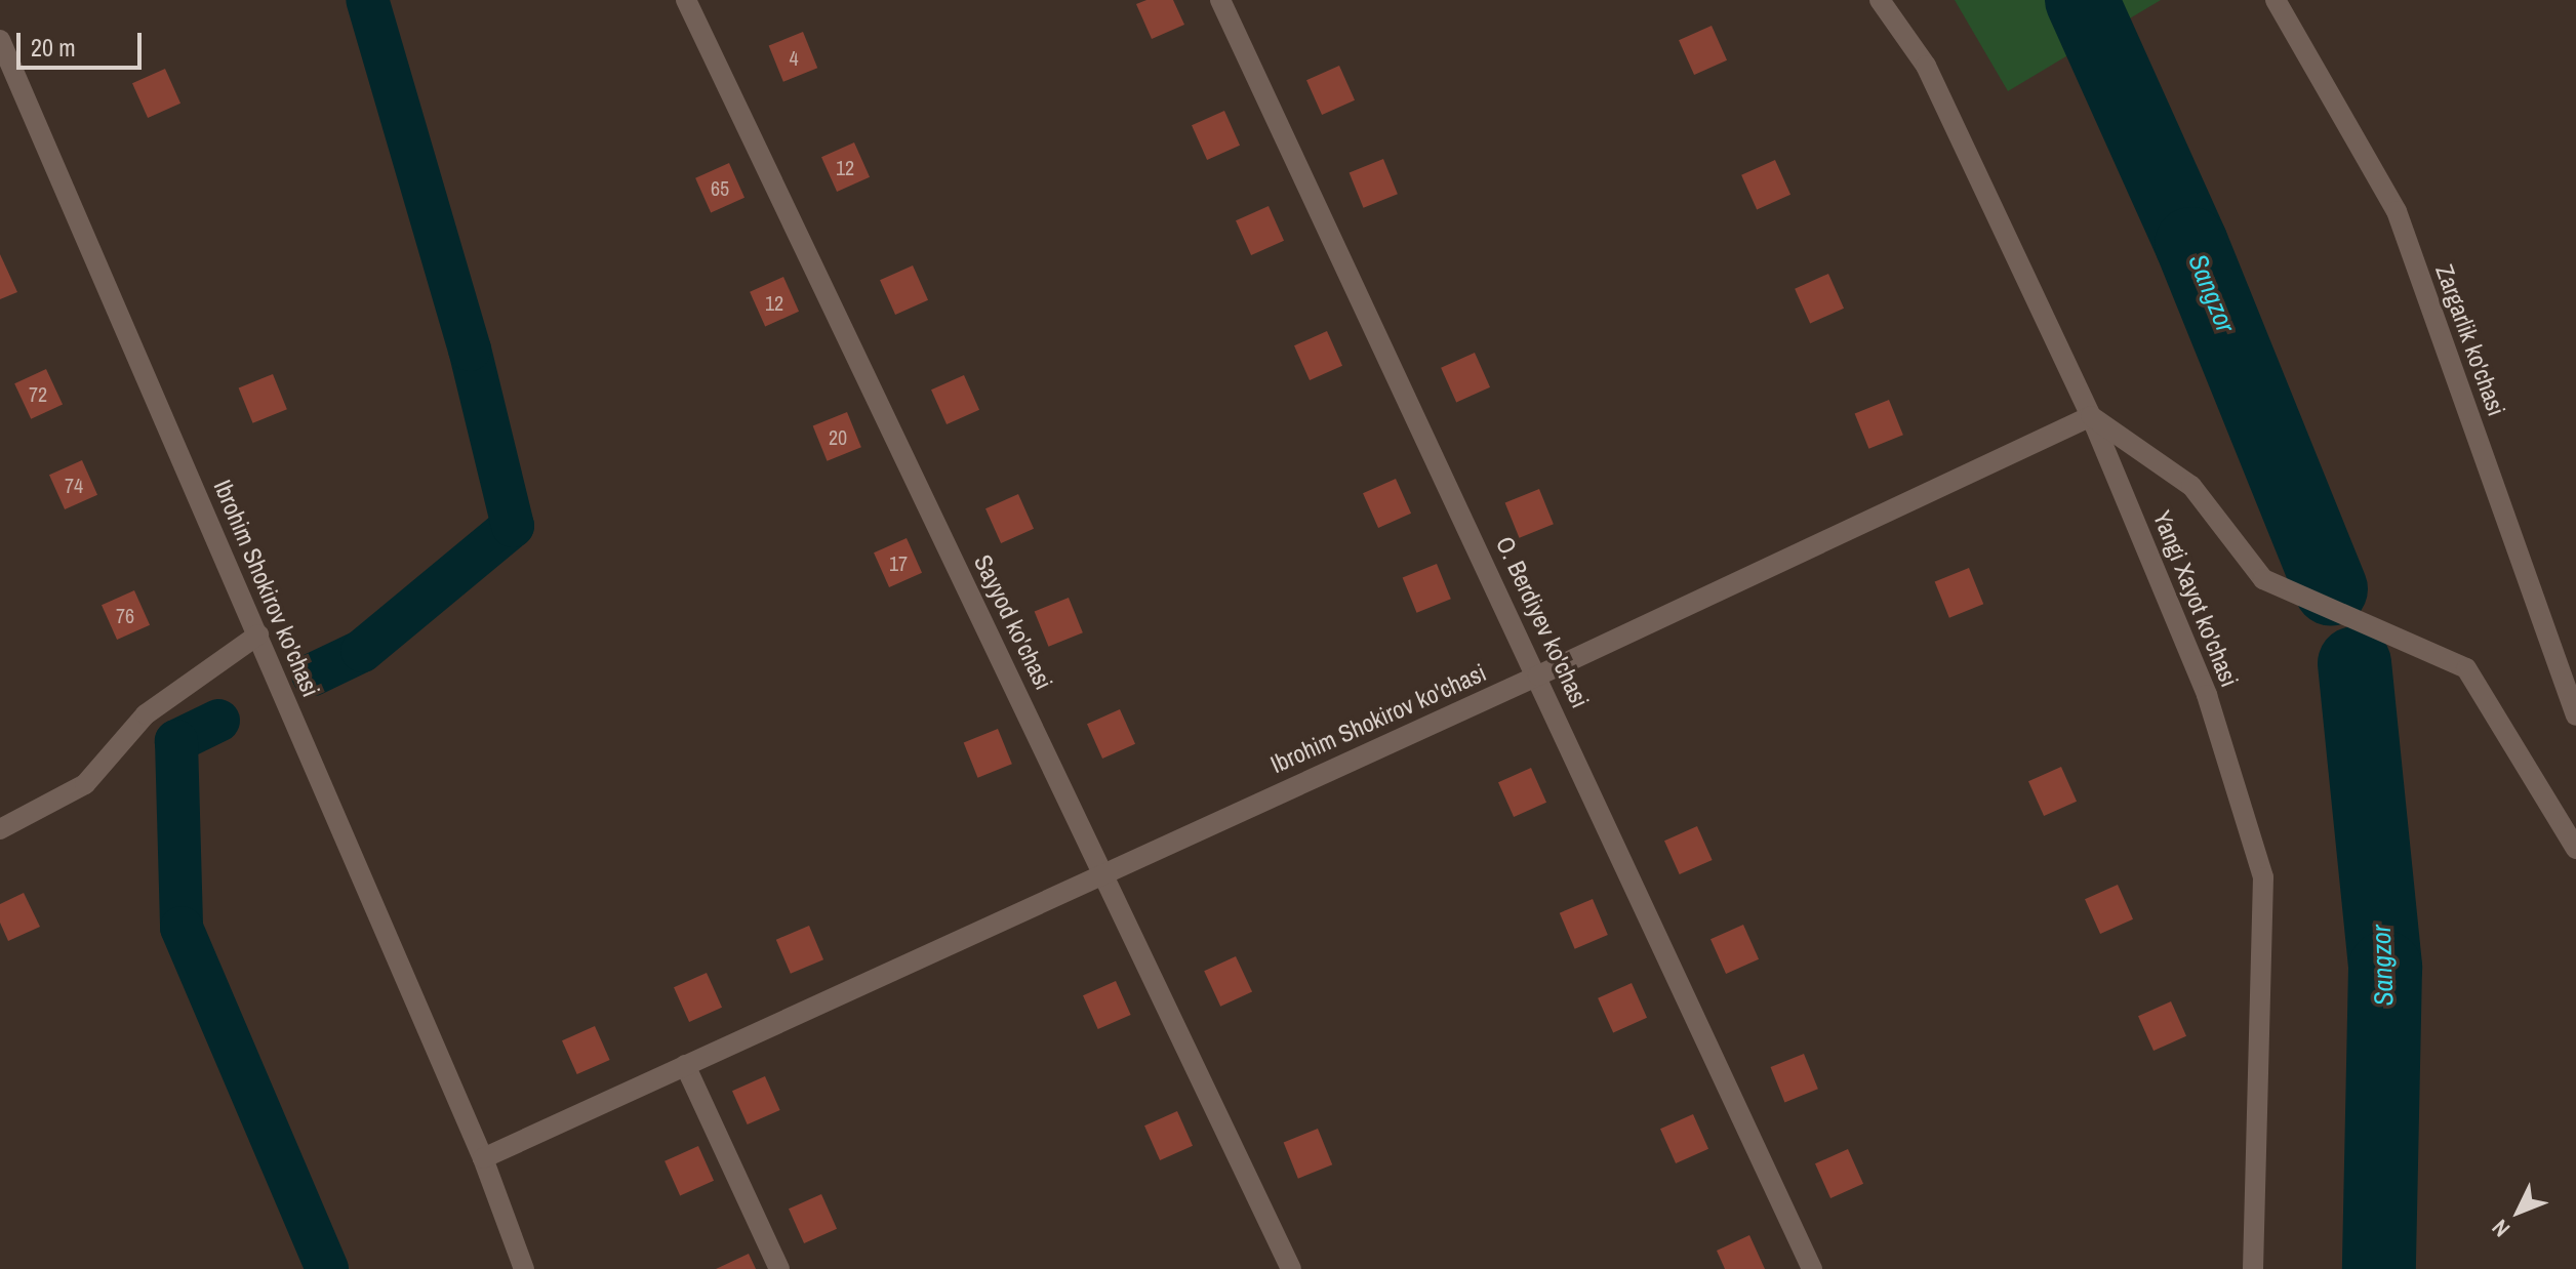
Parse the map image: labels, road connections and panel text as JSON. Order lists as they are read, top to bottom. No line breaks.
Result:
{"streets":{"street":["Zargarlik ko'chasi","Ibrohim Shokirov ko'chasi","Yangi Xayot ko'chasi","Sayyod ko'chasi","O. Berdiyev ko'chasi"]},"crossings":[["Ibrohim Shokirov ko'chasi","Yangi Xayot ko'chasi"],["Ibrohim Shokirov ko'chasi","Sayyod ko'chasi"],["Ibrohim Shokirov ko'chasi","O. Berdiyev ko'chasi"]],"water":["Sangzor"],"house_numbers":["4","12","65","12","72","20","74","17","76"],"scale_bar":"20 m","north":"bottom left"}
